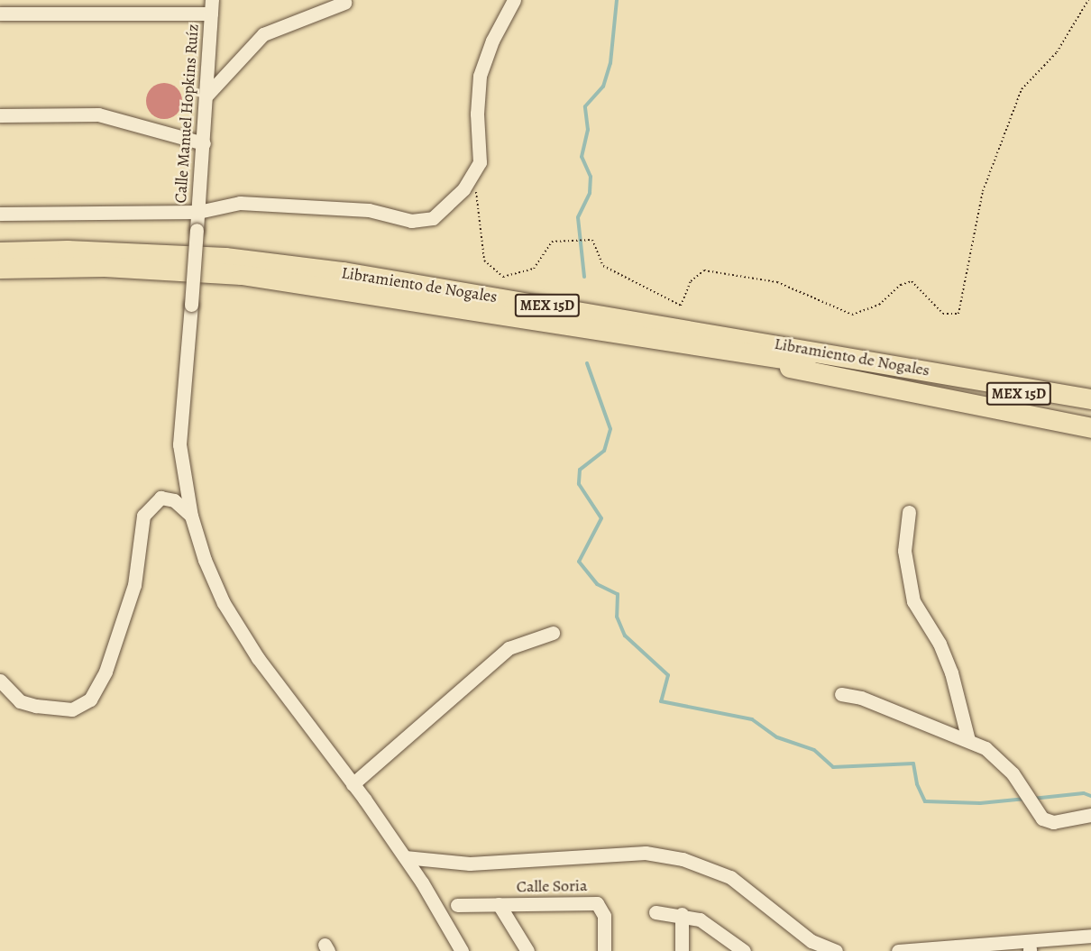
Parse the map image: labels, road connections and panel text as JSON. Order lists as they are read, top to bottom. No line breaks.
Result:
{"streets":{"highway":["Libramiento de Nogales","MEX 15D"],"street":["Calle Manuel Hopkins Ruíz","Calle Soria"]},"crossings":[["Libramiento de Nogales","MEX 15D"]]}
